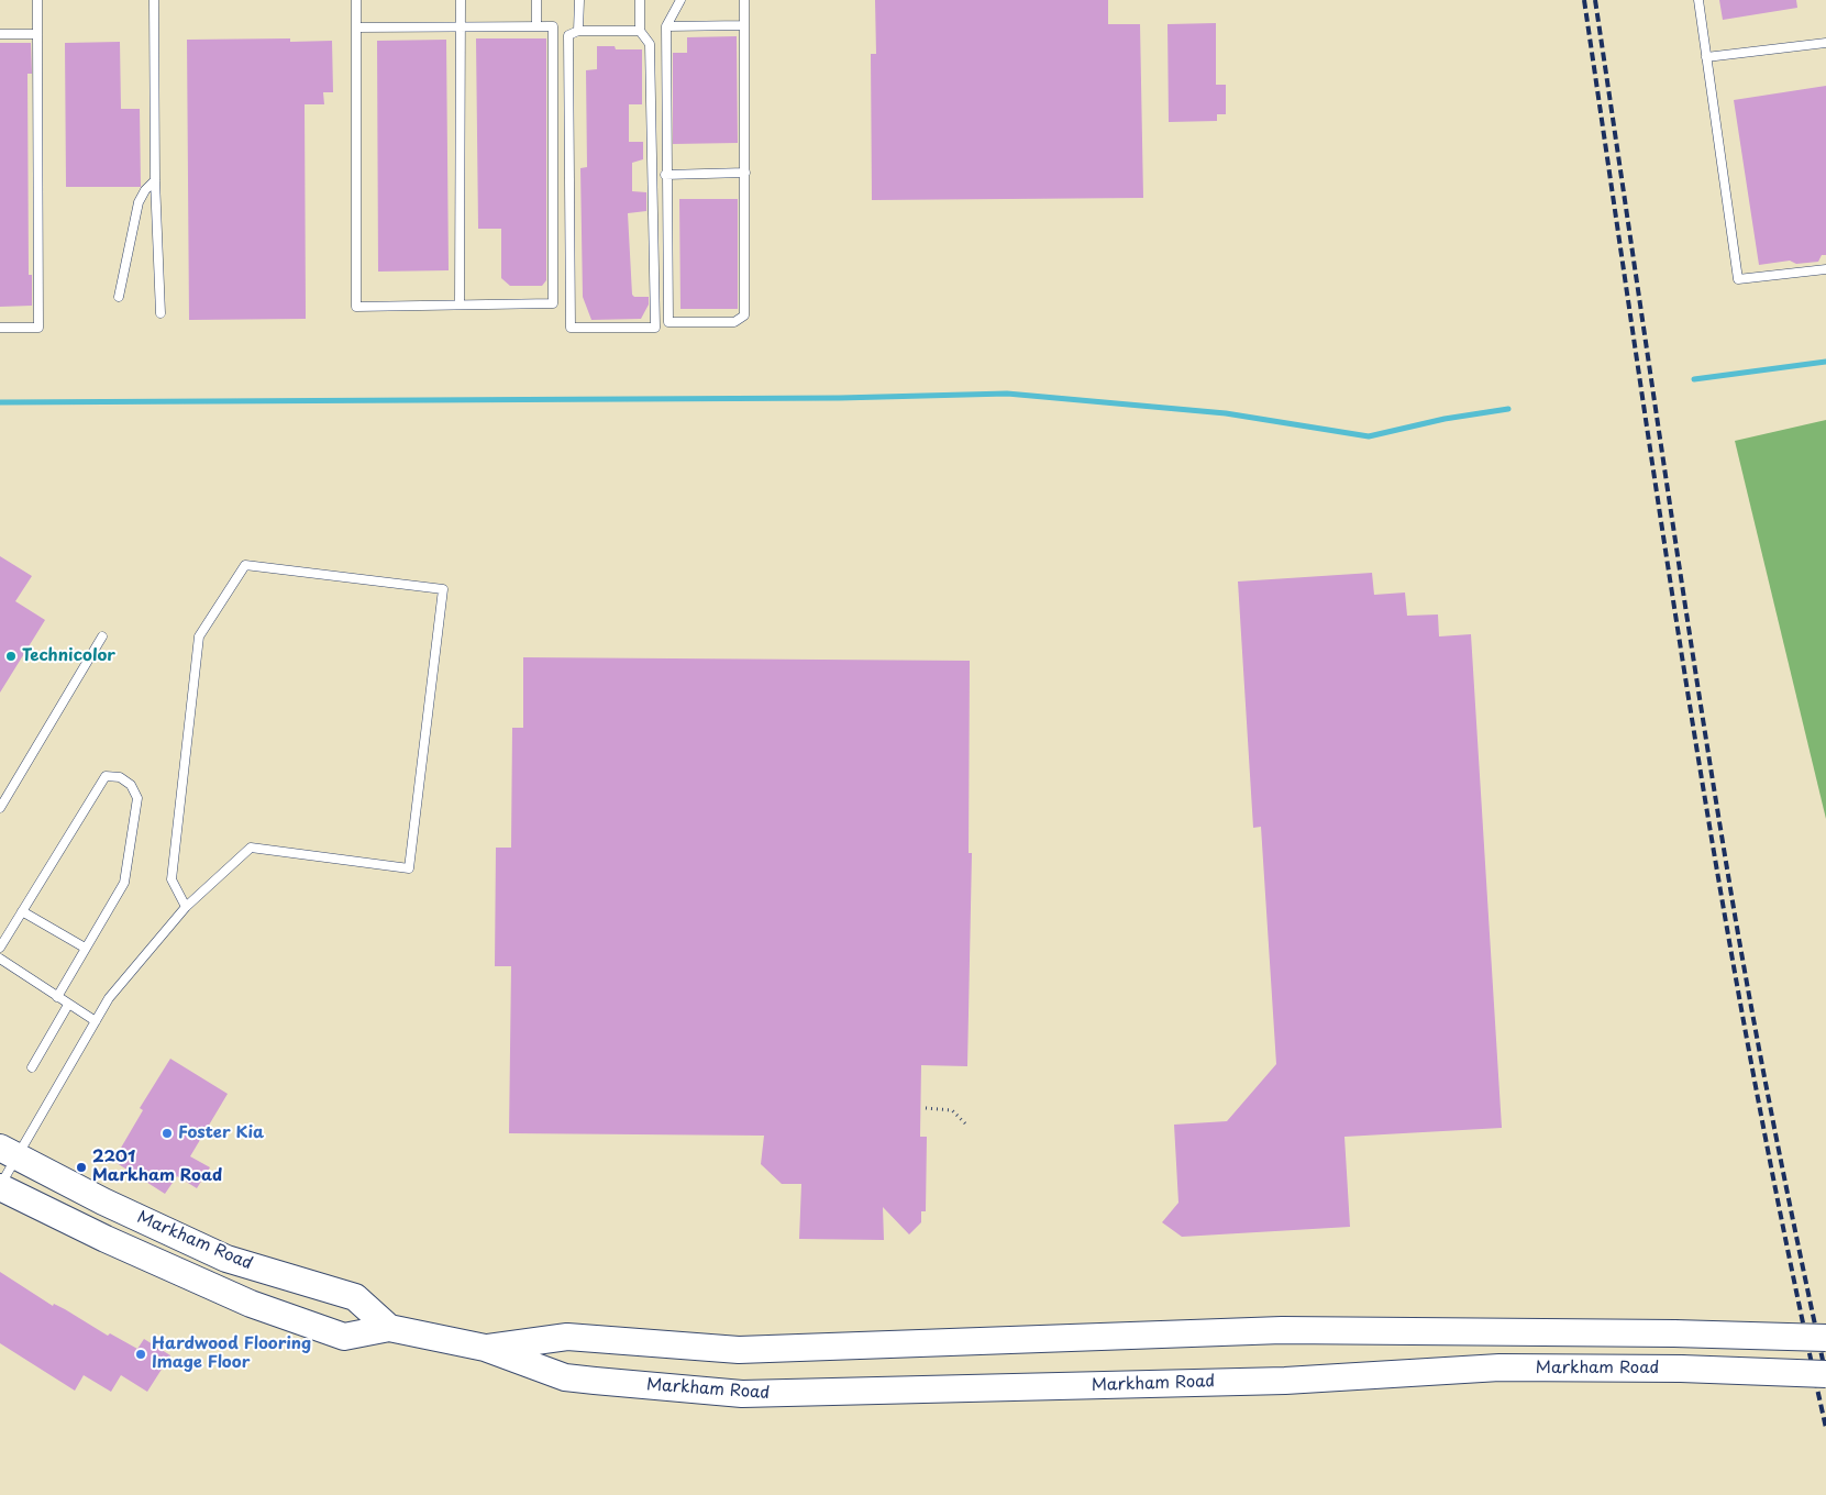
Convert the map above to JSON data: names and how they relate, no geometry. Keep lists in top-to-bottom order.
{
  "streets": {
    "main road": ["Markham Road"]
  },
  "places": [
    "Technicolor",
    "Foster Kia",
    "2201 Markham Road",
    "Hardwood Flooring Image Floor"
  ]
}
